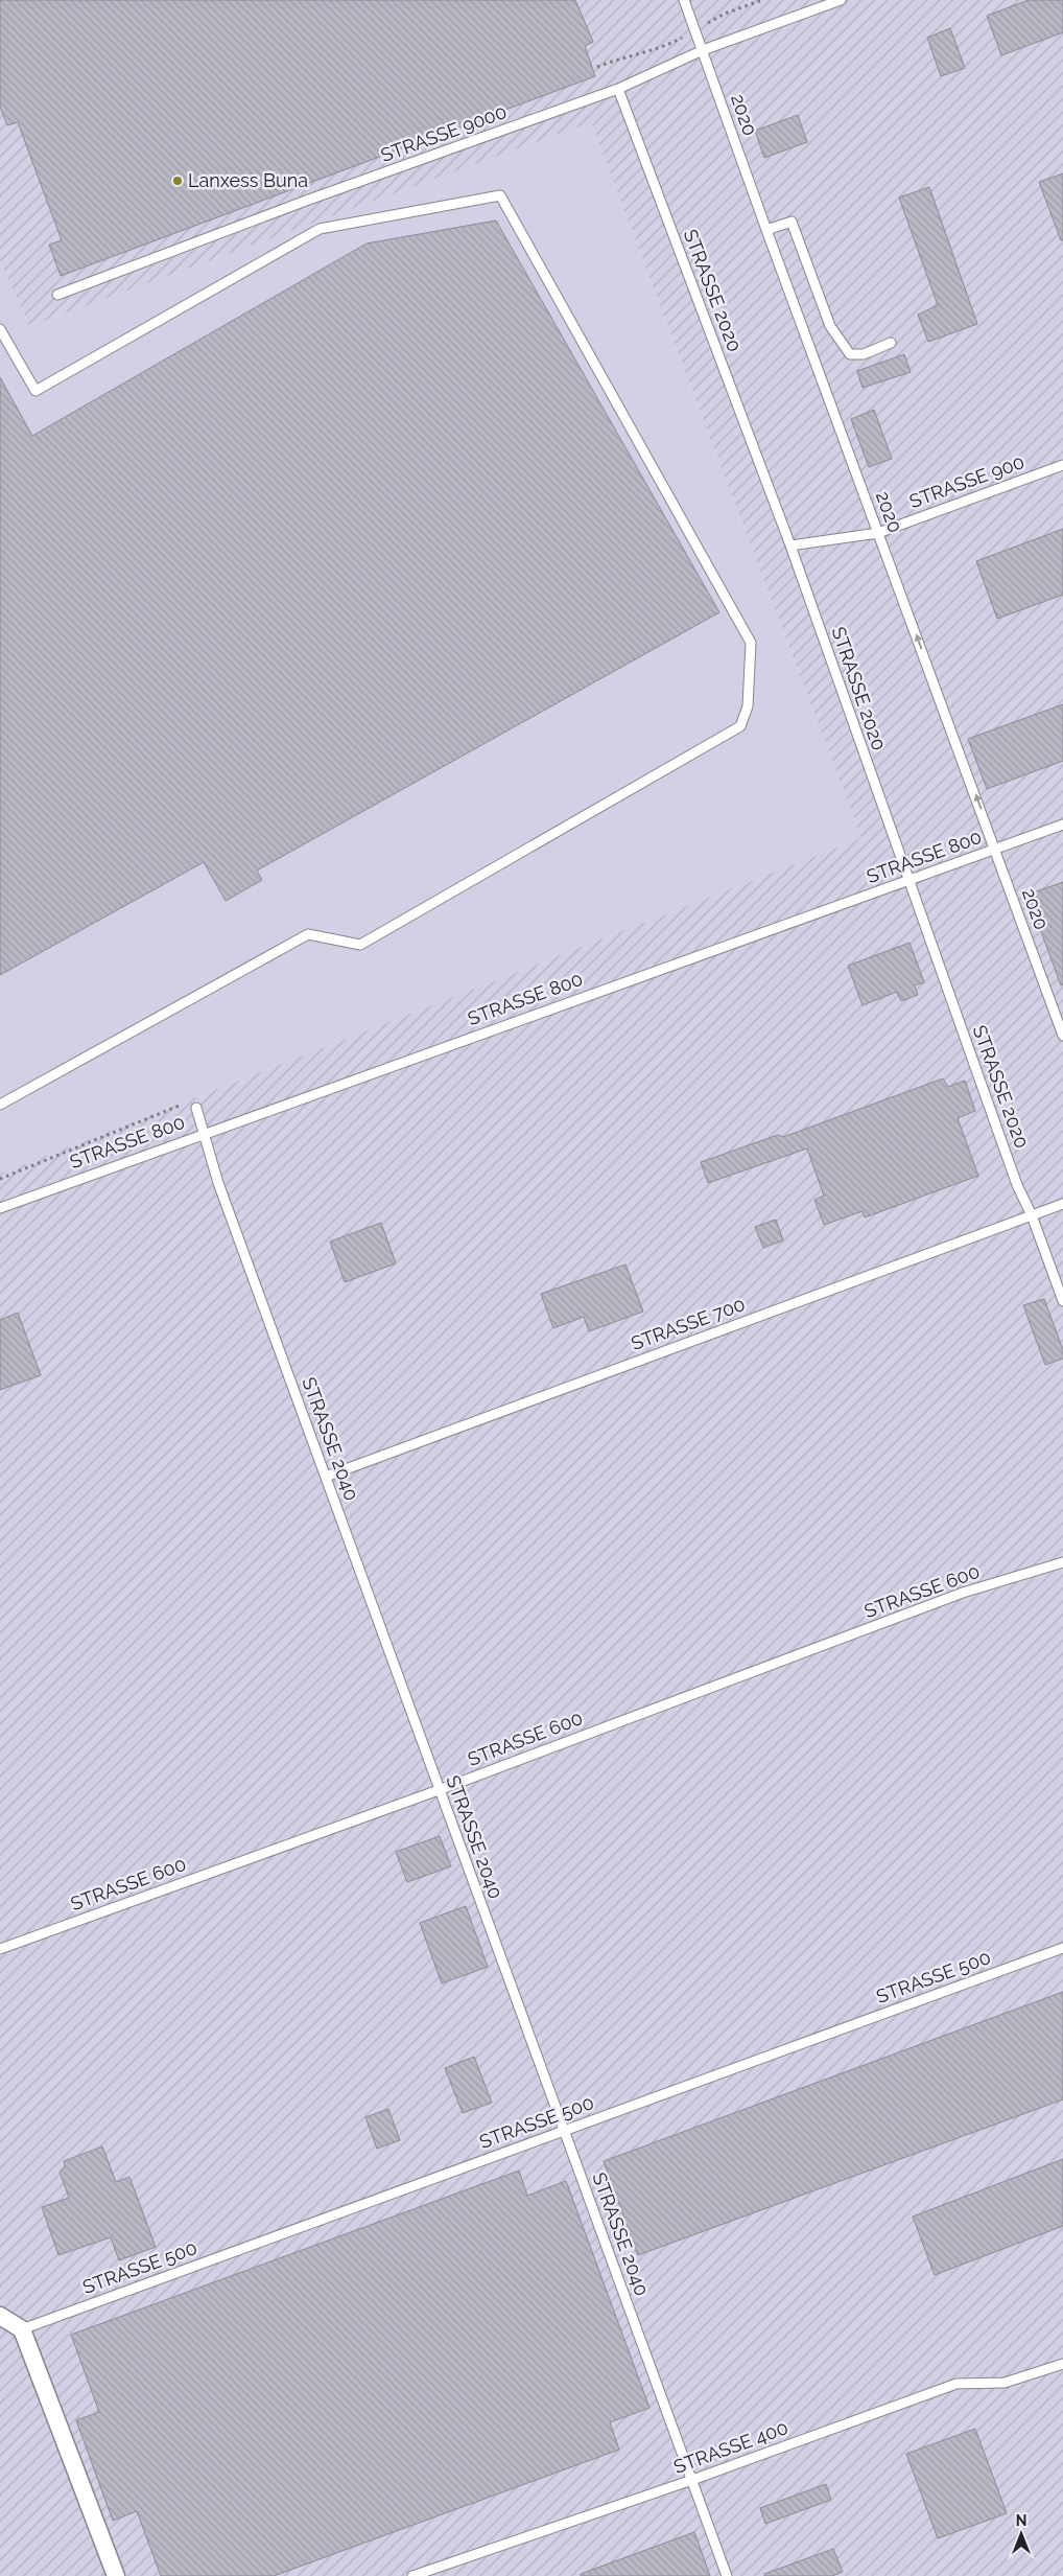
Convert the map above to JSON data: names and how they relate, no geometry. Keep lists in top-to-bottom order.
{
  "streets": {
    "lane": [
      "2020",
      "STRASSE 9000",
      "STRASSE 2020",
      "STRASSE 900",
      "STRASSE 800",
      "STRASSE 700",
      "STRASSE 2040",
      "STRASSE 600",
      "STRASSE 500",
      "STRASSE 400"
    ]
  },
  "crossings": [
    ["2020", "STRASSE 9000"],
    ["2020", "STRASSE 900"],
    ["2020", "STRASSE 800"],
    ["STRASSE 9000", "STRASSE 2020"],
    ["STRASSE 2020", "STRASSE 900"],
    ["STRASSE 2020", "STRASSE 800"],
    ["STRASSE 2020", "STRASSE 700"],
    ["STRASSE 800", "STRASSE 2040"],
    ["STRASSE 700", "STRASSE 2040"],
    ["STRASSE 2040", "STRASSE 600"],
    ["STRASSE 2040", "STRASSE 500"],
    ["STRASSE 2040", "STRASSE 400"]
  ],
  "places": ["Lanxess Buna"],
  "north": "top"
}
